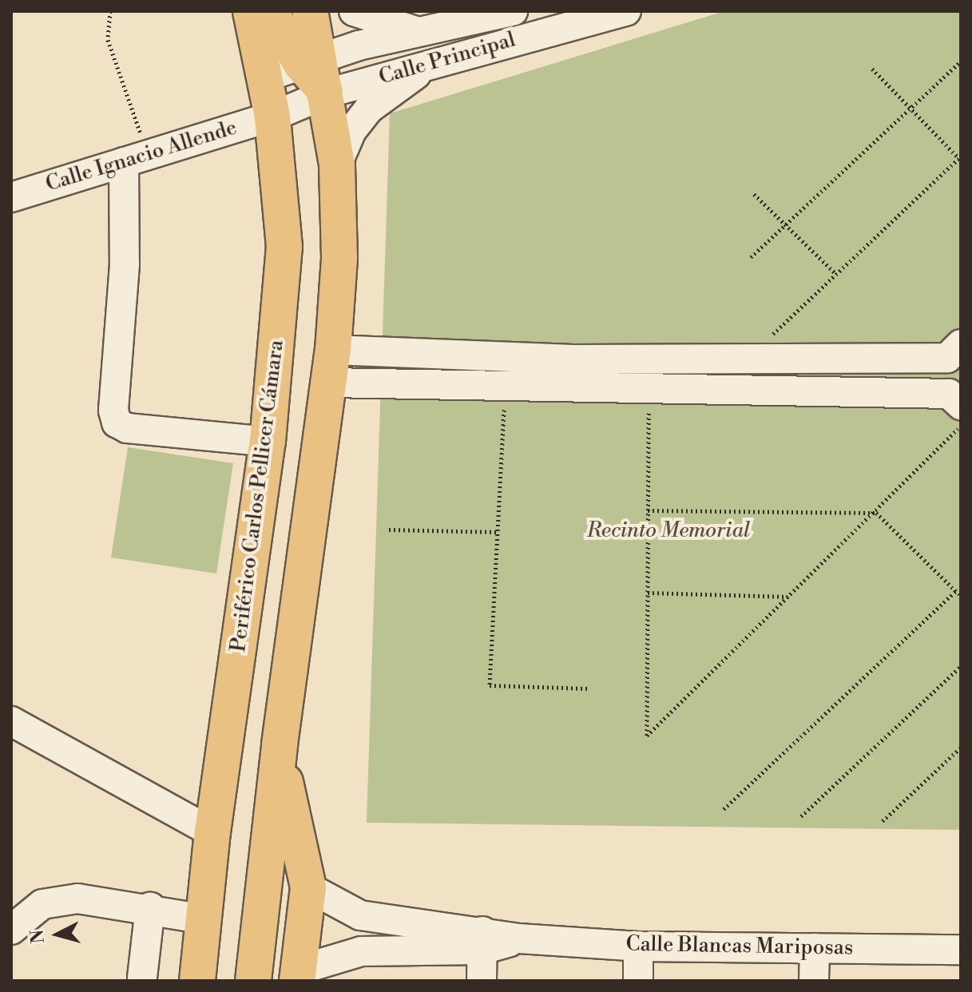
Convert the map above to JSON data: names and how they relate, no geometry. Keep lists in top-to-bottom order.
{
  "streets": {
    "main road": ["Periférico Carlos Pellicer Cámara"],
    "street": ["Calle Principal", "Calle Ignacio Allende", "Calle Blancas Mariposas"]
  },
  "crossings": [
    ["Calle Principal", "Calle Ignacio Allende"],
    ["Calle Principal", "Periférico Carlos Pellicer Cámara"],
    ["Calle Ignacio Allende", "Periférico Carlos Pellicer Cámara"]
  ],
  "parks": ["Recinto Memorial"],
  "north": "left"
}
